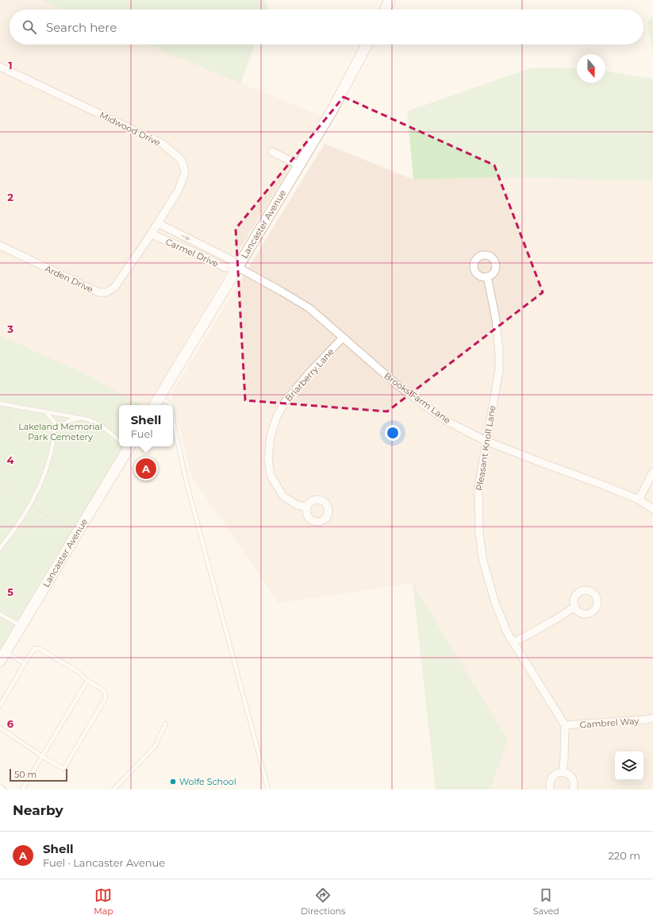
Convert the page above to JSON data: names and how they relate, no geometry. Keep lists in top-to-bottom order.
{
  "streets": {
    "main road": ["Lancaster Avenue"],
    "street": [
      "Midwood Drive",
      "Carmel Drive",
      "Arden Drive",
      "Briarberry Lane",
      "Brooks Farm Lane",
      "Pleasant Knoll Lane",
      "Gambrel Way"
    ]
  },
  "crossings": [
    ["Midwood Drive", "Carmel Drive"],
    ["Midwood Drive", "Arden Drive"],
    ["Lancaster Avenue", "Carmel Drive"],
    ["Lancaster Avenue", "Brooks Farm Lane"],
    ["Carmel Drive", "Arden Drive"],
    ["Carmel Drive", "Brooks Farm Lane"],
    ["Briarberry Lane", "Brooks Farm Lane"],
    ["Brooks Farm Lane", "Pleasant Knoll Lane"],
    ["Pleasant Knoll Lane", "Gambrel Way"]
  ],
  "parks": ["Lakeland Memorial Park Cemetery"],
  "places": ["Wolfe School"],
  "scale_bar": "50 m",
  "north": "bottom",
  "page": {
    "search": "Search here",
    "popup": ["Shell", "Fuel"],
    "pins": "A",
    "scale": "50 m",
    "heading": "Nearby",
    "list": [
      {
        "mark": "A",
        "name": "Shell",
        "note": "Fuel · Lancaster Avenue",
        "value": "220 m"
      }
    ],
    "nav": ["Map", "Directions", "Saved"]
  },
  "grid": {
    "rows": [
      "1",
      "2",
      "3",
      "4",
      "5",
      "6"
    ]
  }
}
